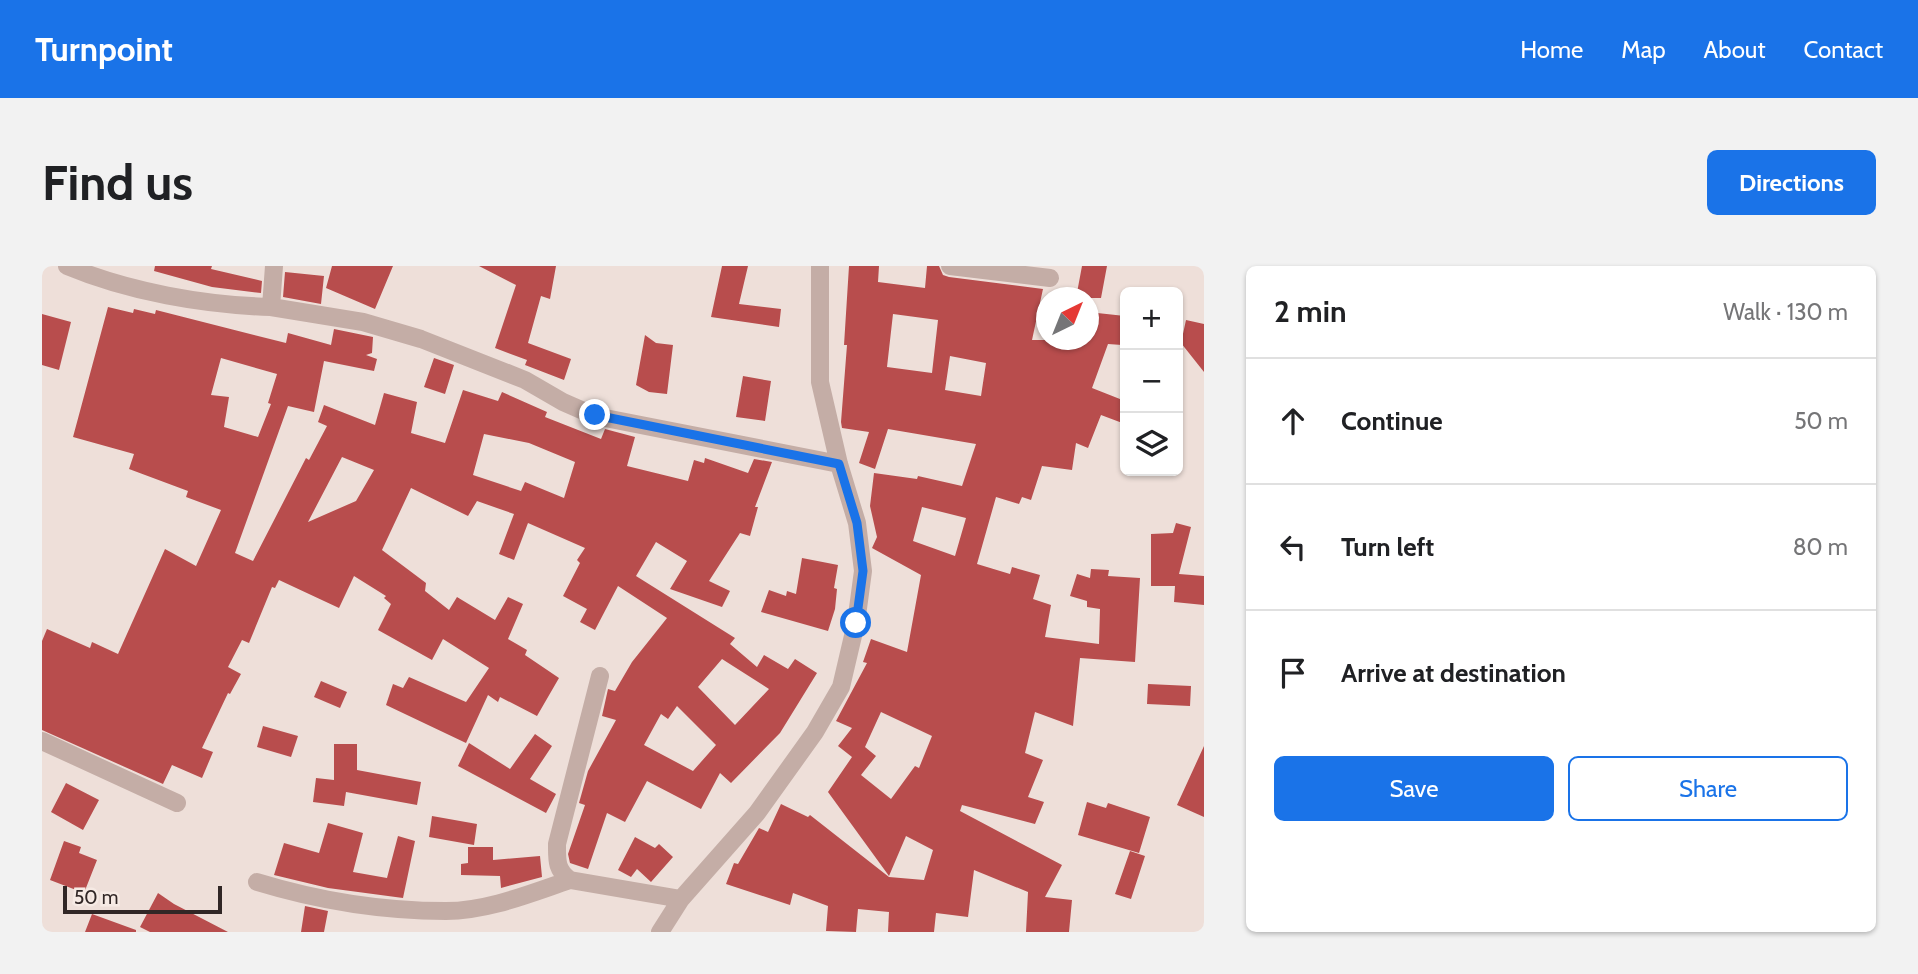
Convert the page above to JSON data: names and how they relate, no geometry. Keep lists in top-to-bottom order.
{
  "scale_bar": "50 m",
  "north": "top right",
  "page": {
    "header": "Turnpoint",
    "nav": [
      "Home",
      "Map",
      "About",
      "Contact"
    ],
    "buttons": [
      "Directions",
      ["Save", "Share"]
    ],
    "title": "Find us",
    "heading": ["2 min", "Walk · 130 m"],
    "map_buttons": ["+", "−"],
    "list": [
      ["Continue", "50 m"],
      ["Turn left", "80 m"],
      "Arrive at destination"
    ],
    "scale": "50 m"
  }
}
